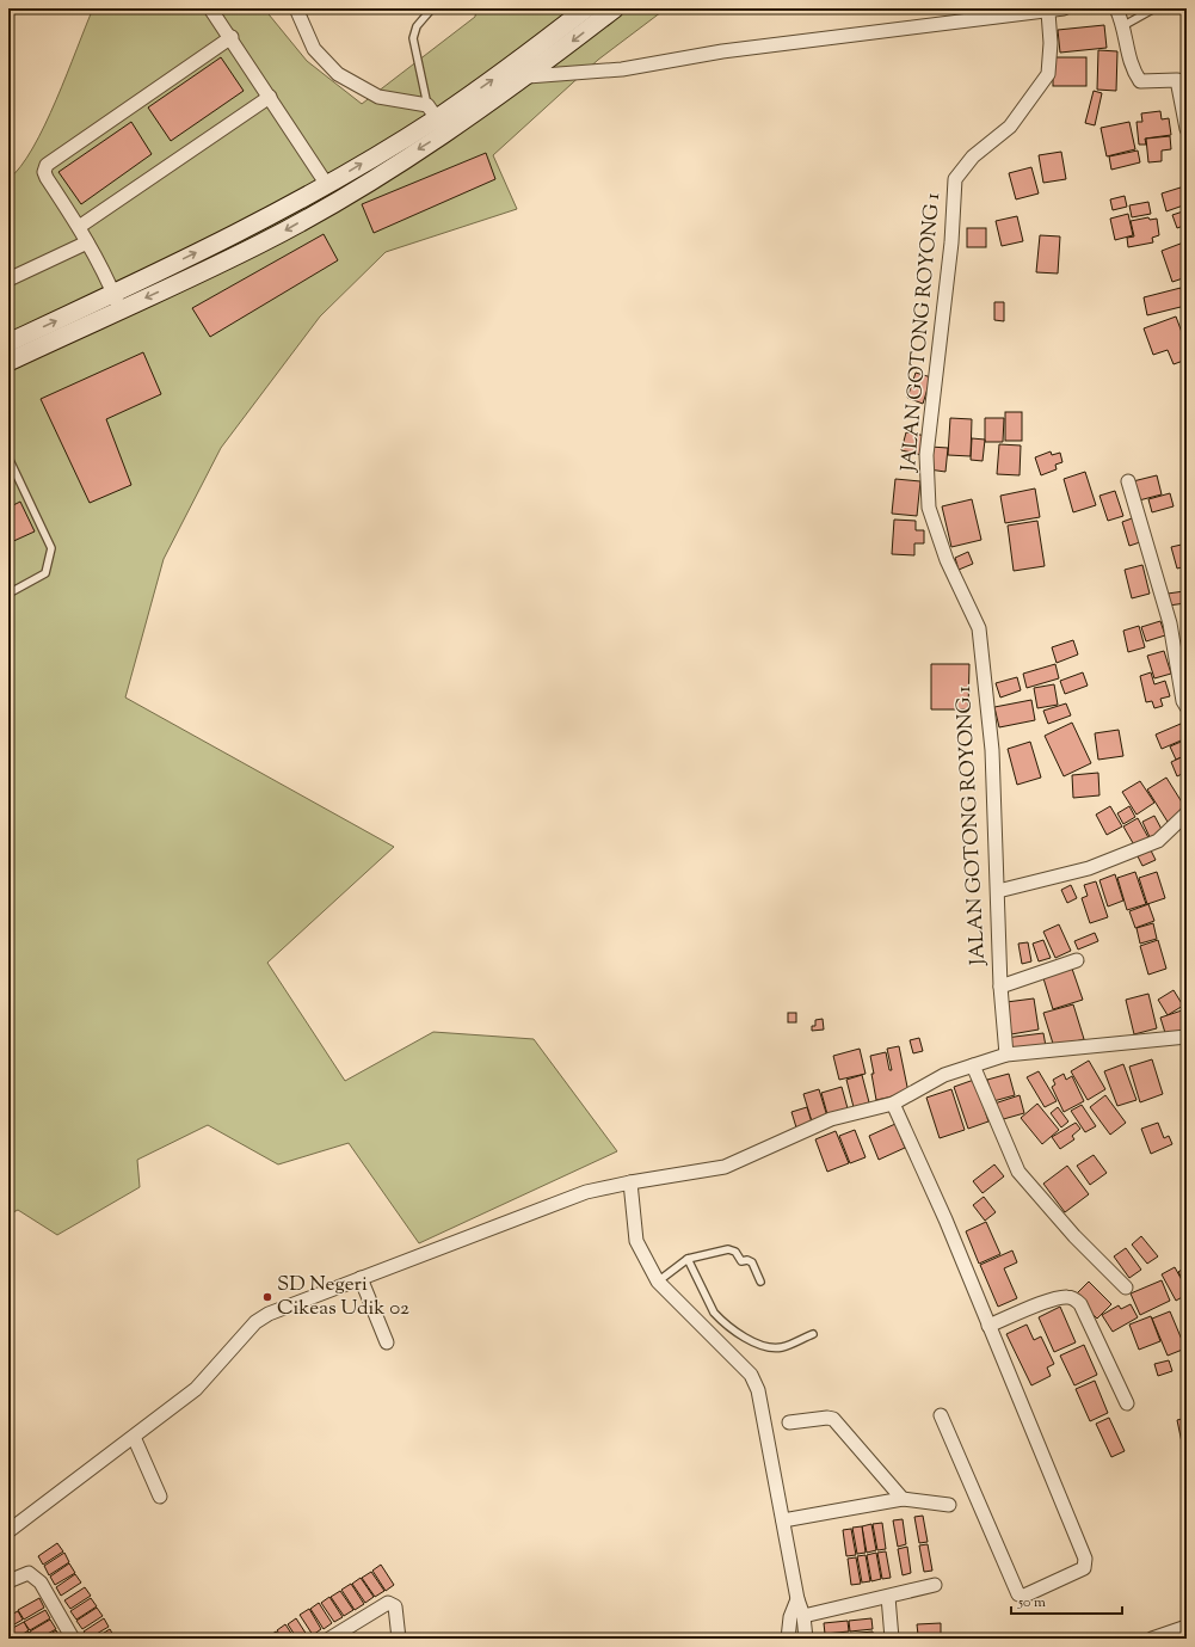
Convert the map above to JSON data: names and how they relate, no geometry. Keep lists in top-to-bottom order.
{
  "streets": {
    "street": ["JALAN GOTONG ROYONG 1"]
  },
  "places": ["SD Negeri Cikeas Udik 02"],
  "scale_bar": "50 m"
}
